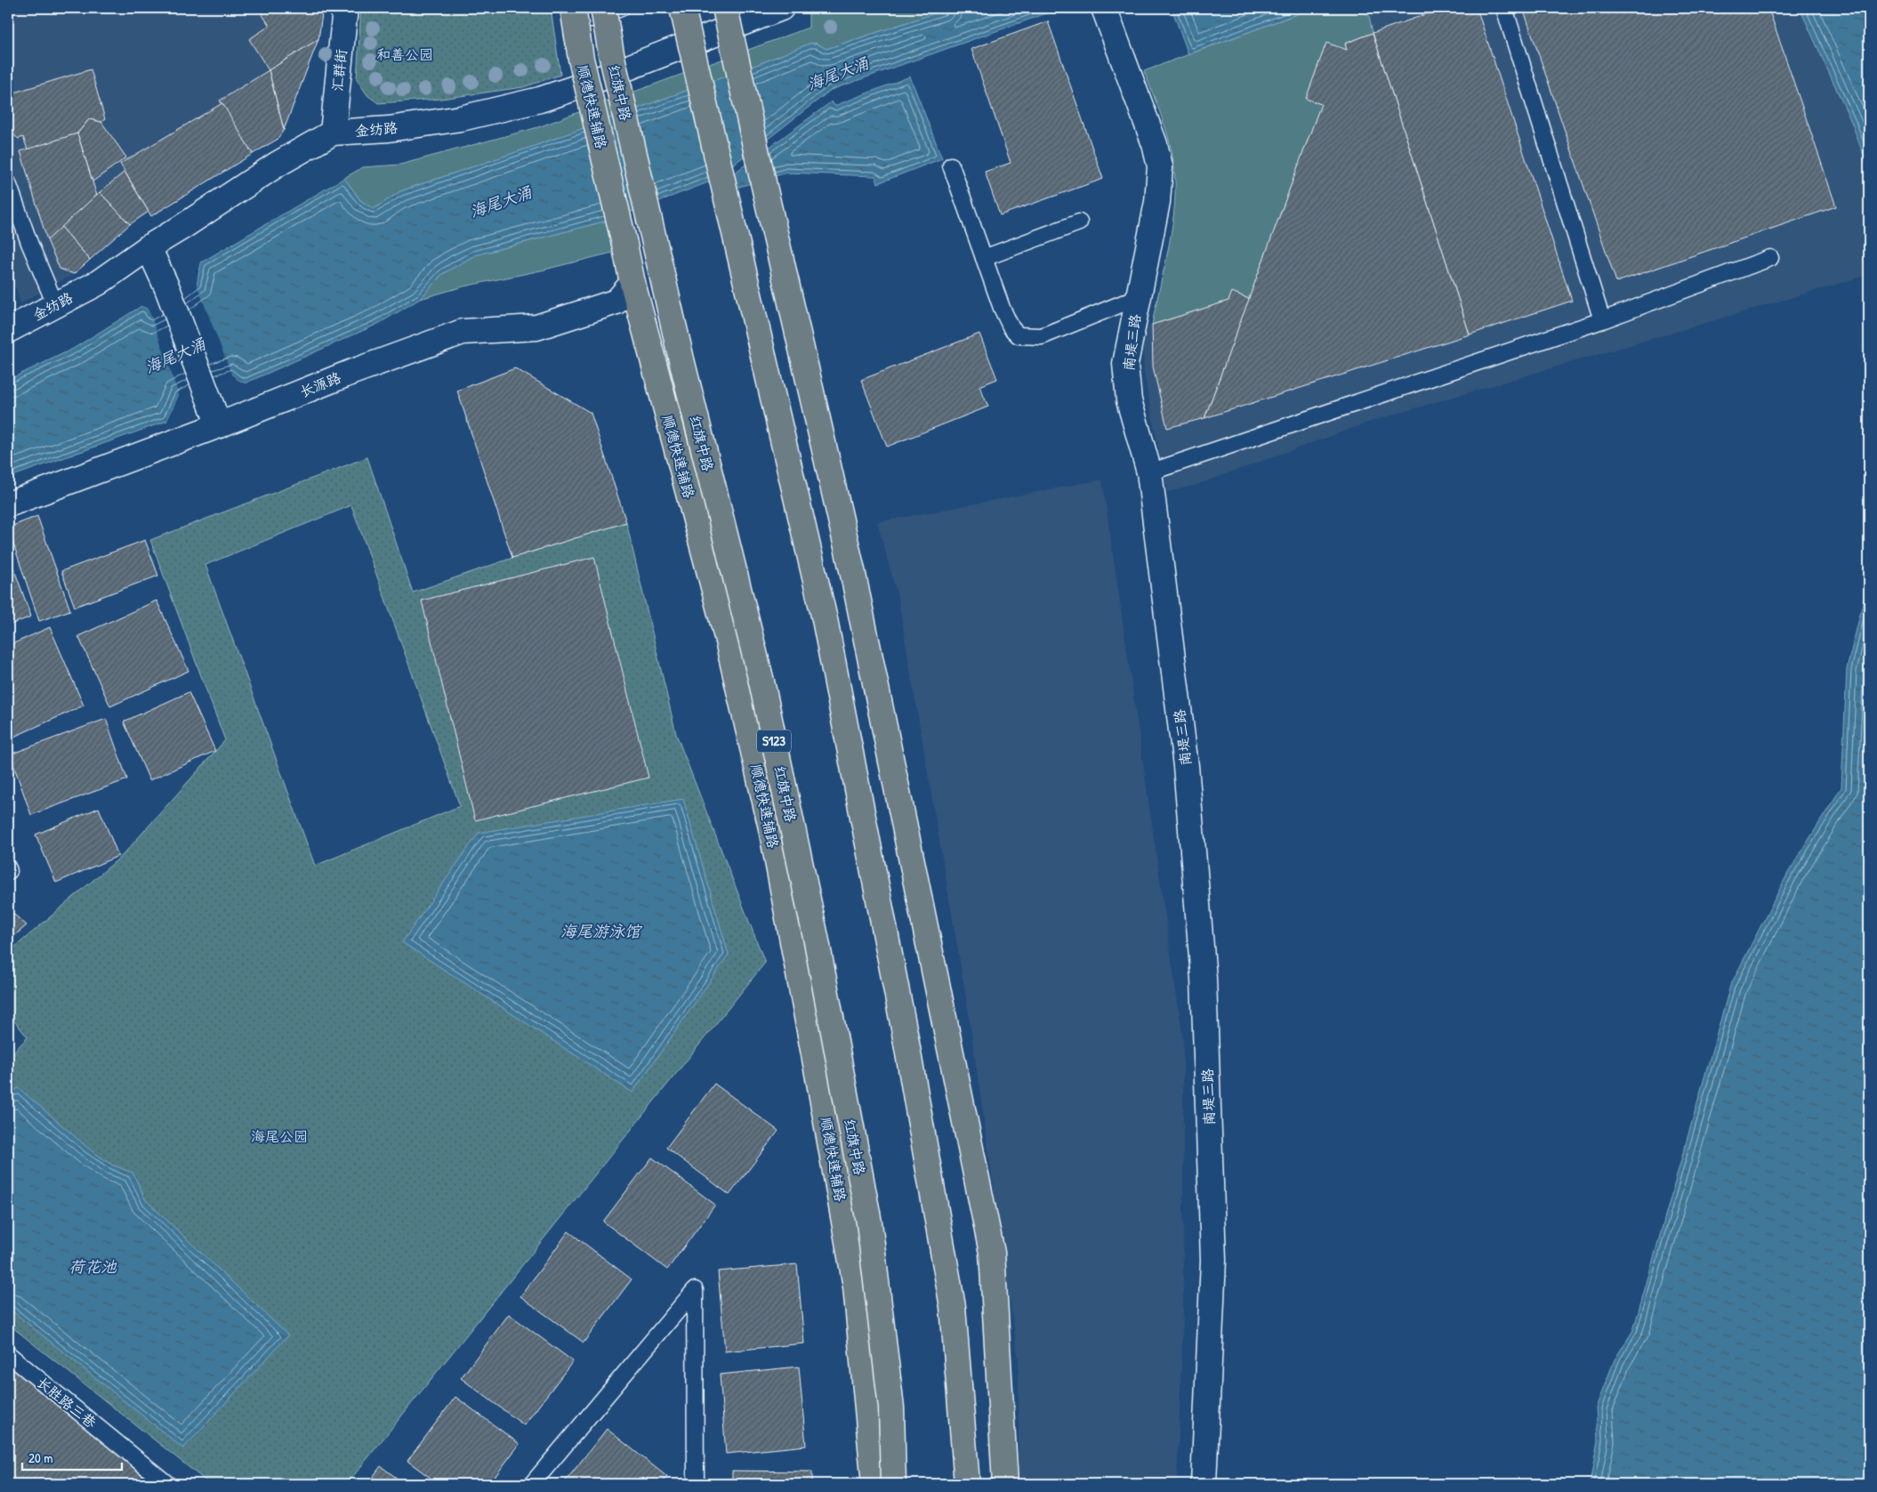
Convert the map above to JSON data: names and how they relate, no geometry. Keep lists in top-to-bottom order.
{
  "streets": {
    "main road": ["红旗中路", "顺德快速辅路", "S123"],
    "street": [
      "汇群街",
      "金纺路",
      "南堤三路",
      "长源路"
    ],
    "lane": ["长胜路三巷"]
  },
  "crossings": [
    ["汇群街", "金纺路"],
    ["红旗中路", "顺德快速辅路"],
    ["顺德快速辅路", "长源路"]
  ],
  "water": ["海尾大涌", "海尾游泳馆", "荷花池"],
  "parks": ["和善公园", "海尾公园"],
  "scale_bar": "20 m"
}
